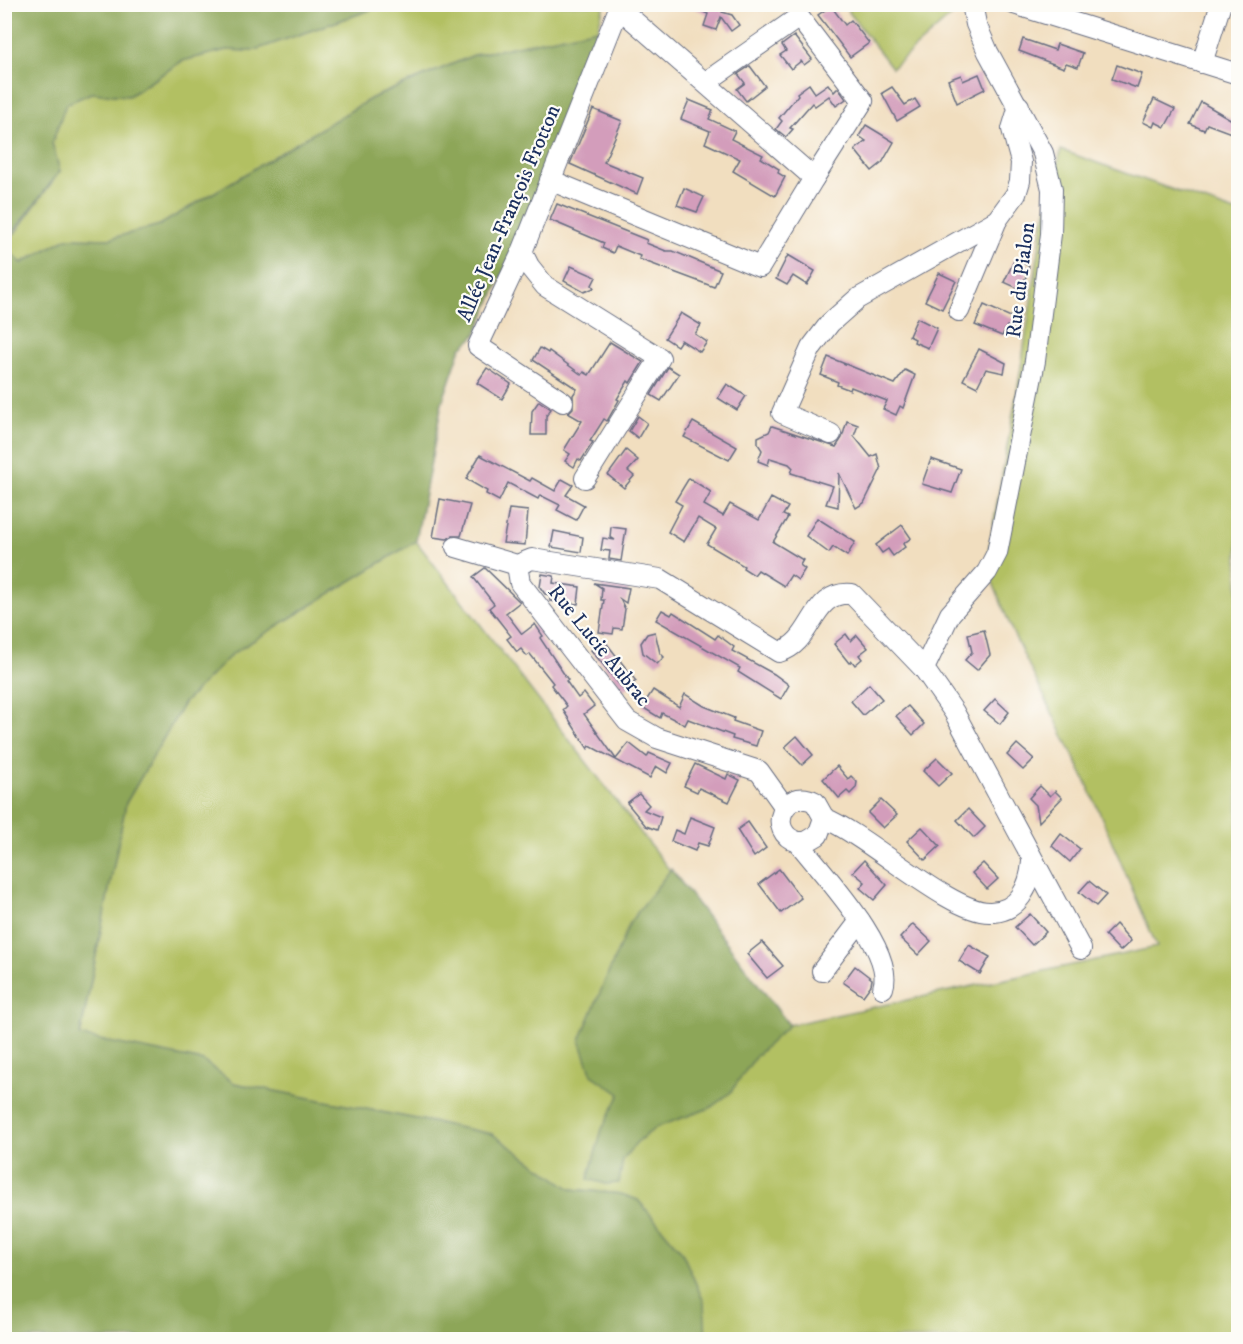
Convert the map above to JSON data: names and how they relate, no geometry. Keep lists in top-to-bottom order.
{
  "streets": {
    "street": ["Allée Jean-François Frotton", "Rue du Pialon", "Rue Lucie Aubrac"]
  }
}
